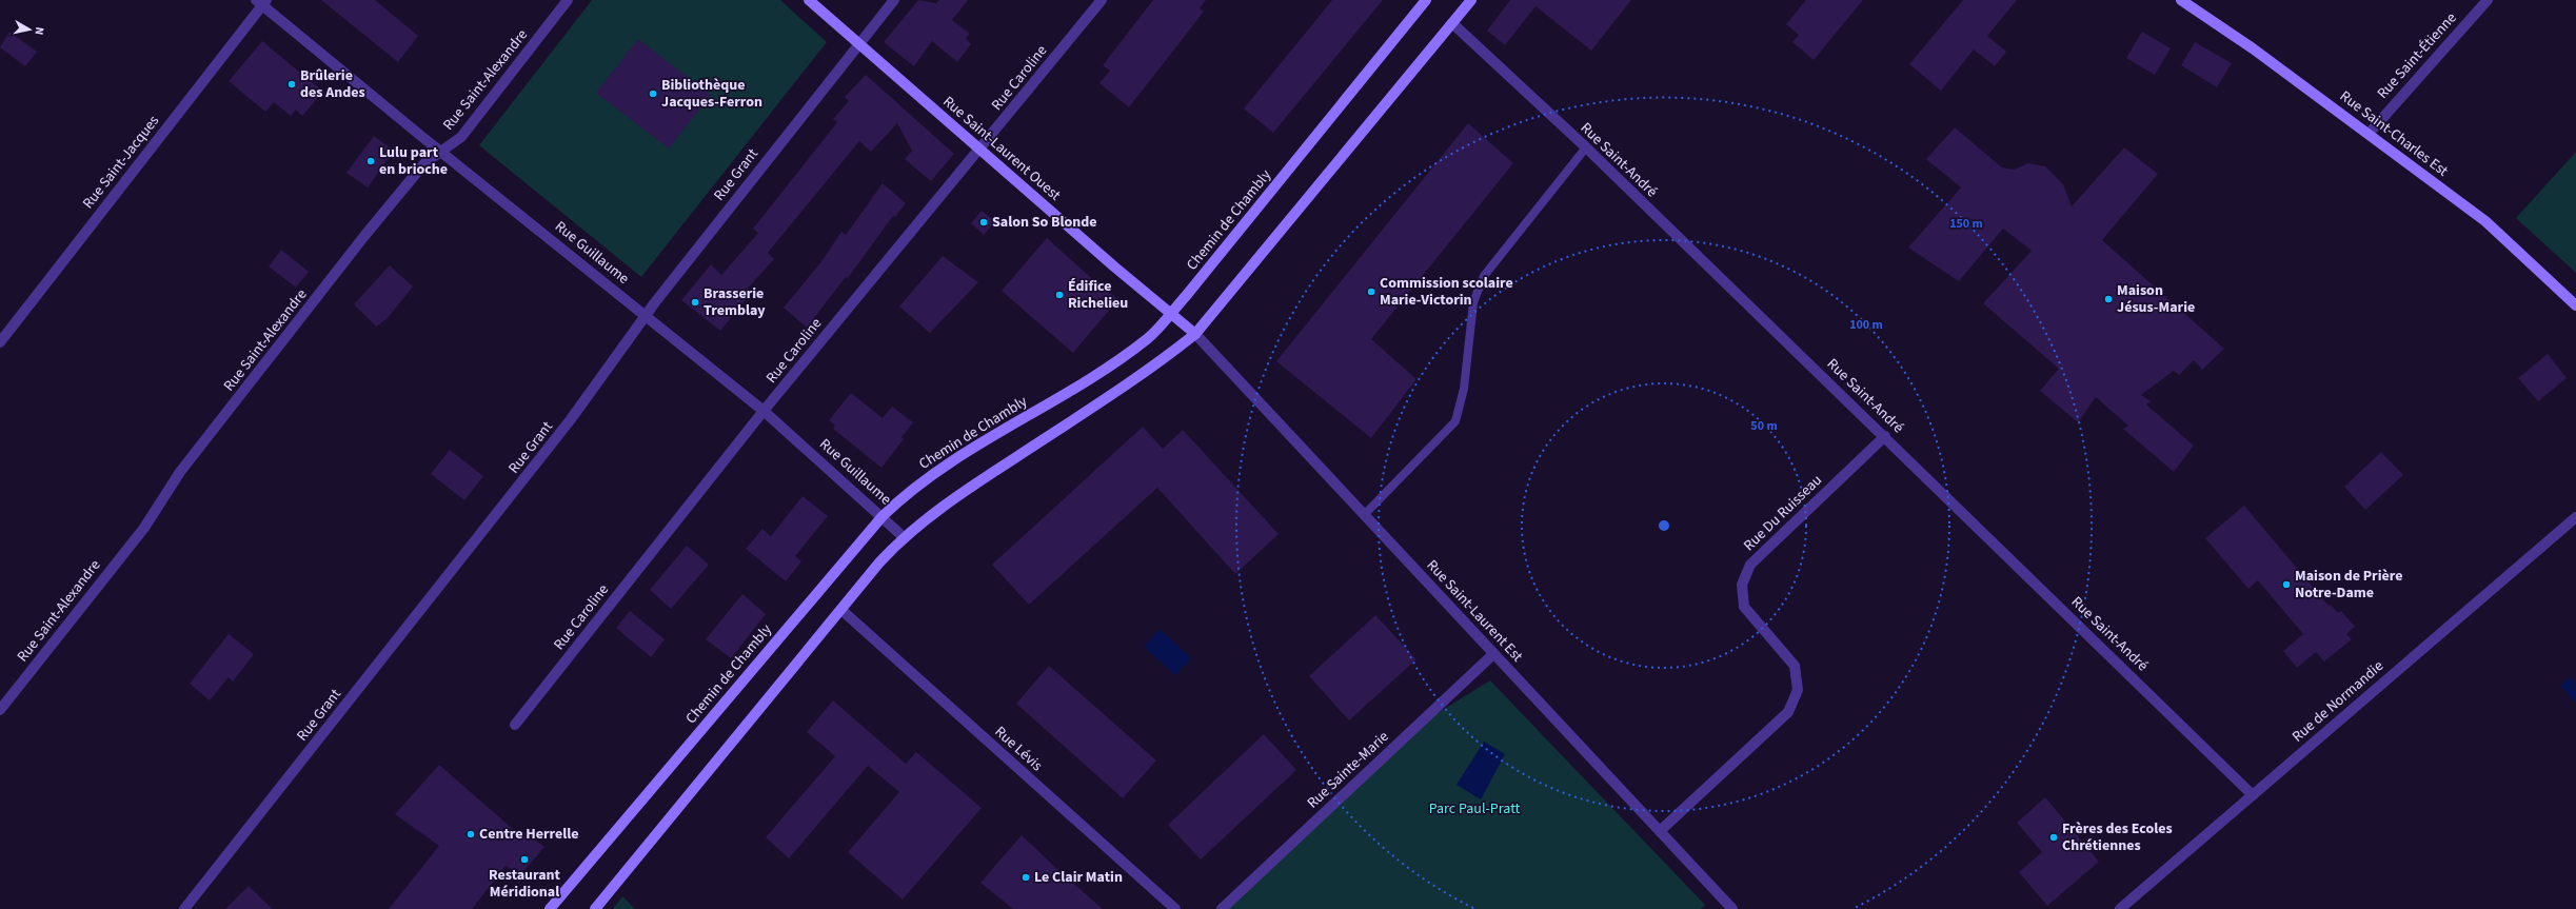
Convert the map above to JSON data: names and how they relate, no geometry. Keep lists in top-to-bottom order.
{
  "streets": {
    "main road": ["Rue Saint-Charles Est", "Rue Saint-Laurent Ouest", "Chemin de Chambly"],
    "street": [
      "Rue Saint-Étienne",
      "Rue Caroline",
      "Rue Saint-Alexandre",
      "Rue Saint-André",
      "Rue Saint-Jacques",
      "Rue Grant",
      "Rue Guillaume",
      "Rue Du Ruisseau",
      "Rue Saint-Laurent Est",
      "Rue de Normandie",
      "Rue Lévis",
      "Rue Sainte-Marie"
    ]
  },
  "crossings": [
    ["Rue Saint-Étienne", "Rue Saint-Charles Est"],
    ["Rue Caroline", "Rue Saint-Laurent Ouest"],
    ["Rue Caroline", "Rue Guillaume"],
    ["Rue Saint-Alexandre", "Rue Guillaume"],
    ["Rue Saint-Laurent Ouest", "Rue Grant"],
    ["Rue Saint-Laurent Ouest", "Chemin de Chambly"],
    ["Rue Saint-Laurent Ouest", "Rue Saint-Laurent Est"],
    ["Rue Saint-André", "Rue Du Ruisseau"],
    ["Rue Saint-André", "Rue de Normandie"],
    ["Rue Saint-Jacques", "Rue Guillaume"],
    ["Rue Grant", "Rue Guillaume"],
    ["Chemin de Chambly", "Rue Guillaume"],
    ["Rue Du Ruisseau", "Rue Saint-Laurent Est"],
    ["Rue Saint-Laurent Est", "Rue Sainte-Marie"]
  ],
  "parks": ["Parc Paul-Pratt"],
  "places": [
    "Brûlerie des Andes",
    "Bibliothèque Jacques-Ferron",
    "Lulu part en brioche",
    "Salon So Blonde",
    "Commission scolaire Marie-Victorin",
    "Édifice Richelieu",
    "Maison Jésus-Marie",
    "Brasserie Tremblay",
    "Maison de Prière Notre-Dame",
    "Centre Herrelle",
    "Frères des Ecoles Chrétiennes",
    "Restaurant Méridional",
    "Le Clair Matin"
  ],
  "north": "right",
  "rings": ["150 m", "100 m", "50 m"]
}
